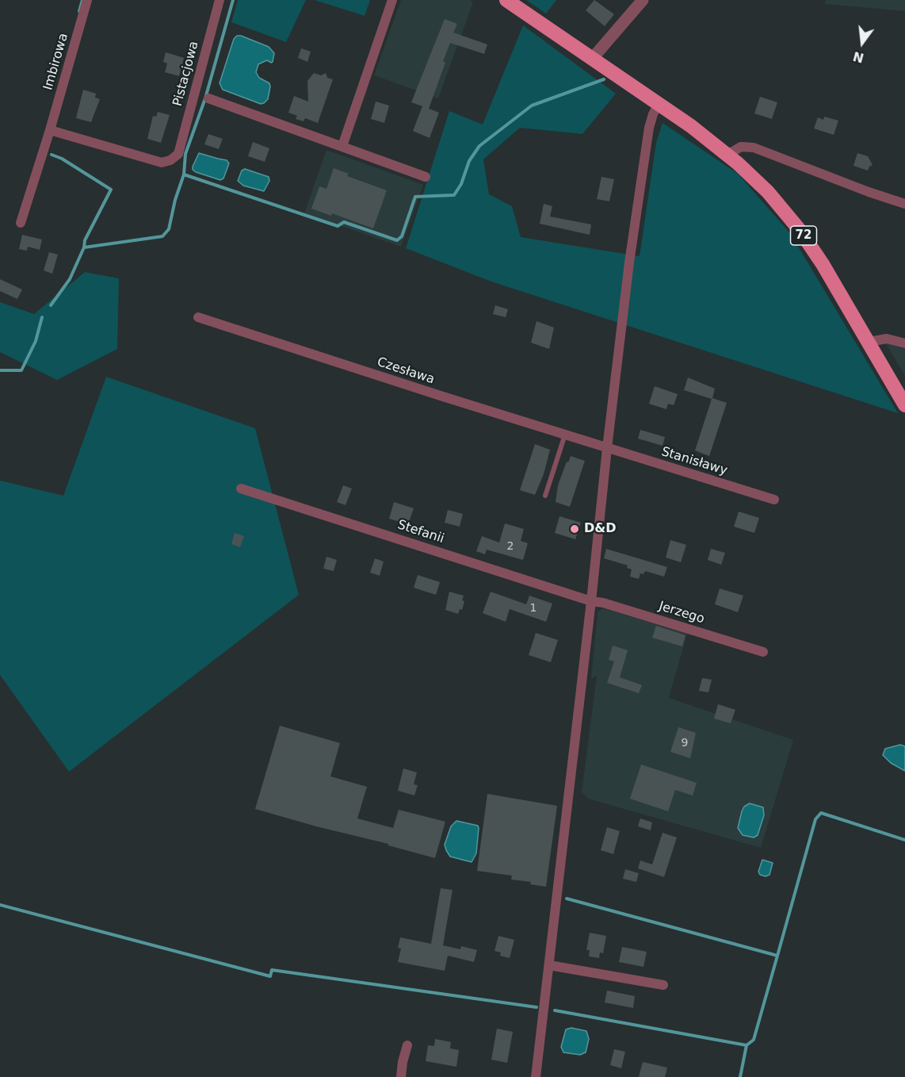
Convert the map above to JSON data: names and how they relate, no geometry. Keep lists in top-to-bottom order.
{
  "streets": {
    "main road": ["72"],
    "street": [
      "Imbirowa",
      "Pistacjowa",
      "Czesława",
      "Stanisławy",
      "Stefanii",
      "Jerzego"
    ]
  },
  "crossings": [
    ["Imbirowa", "Pistacjowa"],
    ["Czesława", "Stanisławy"],
    ["Stefanii", "Jerzego"]
  ],
  "places": ["D&D"],
  "house_numbers": ["2", "1", "9"],
  "north": "bottom"
}
